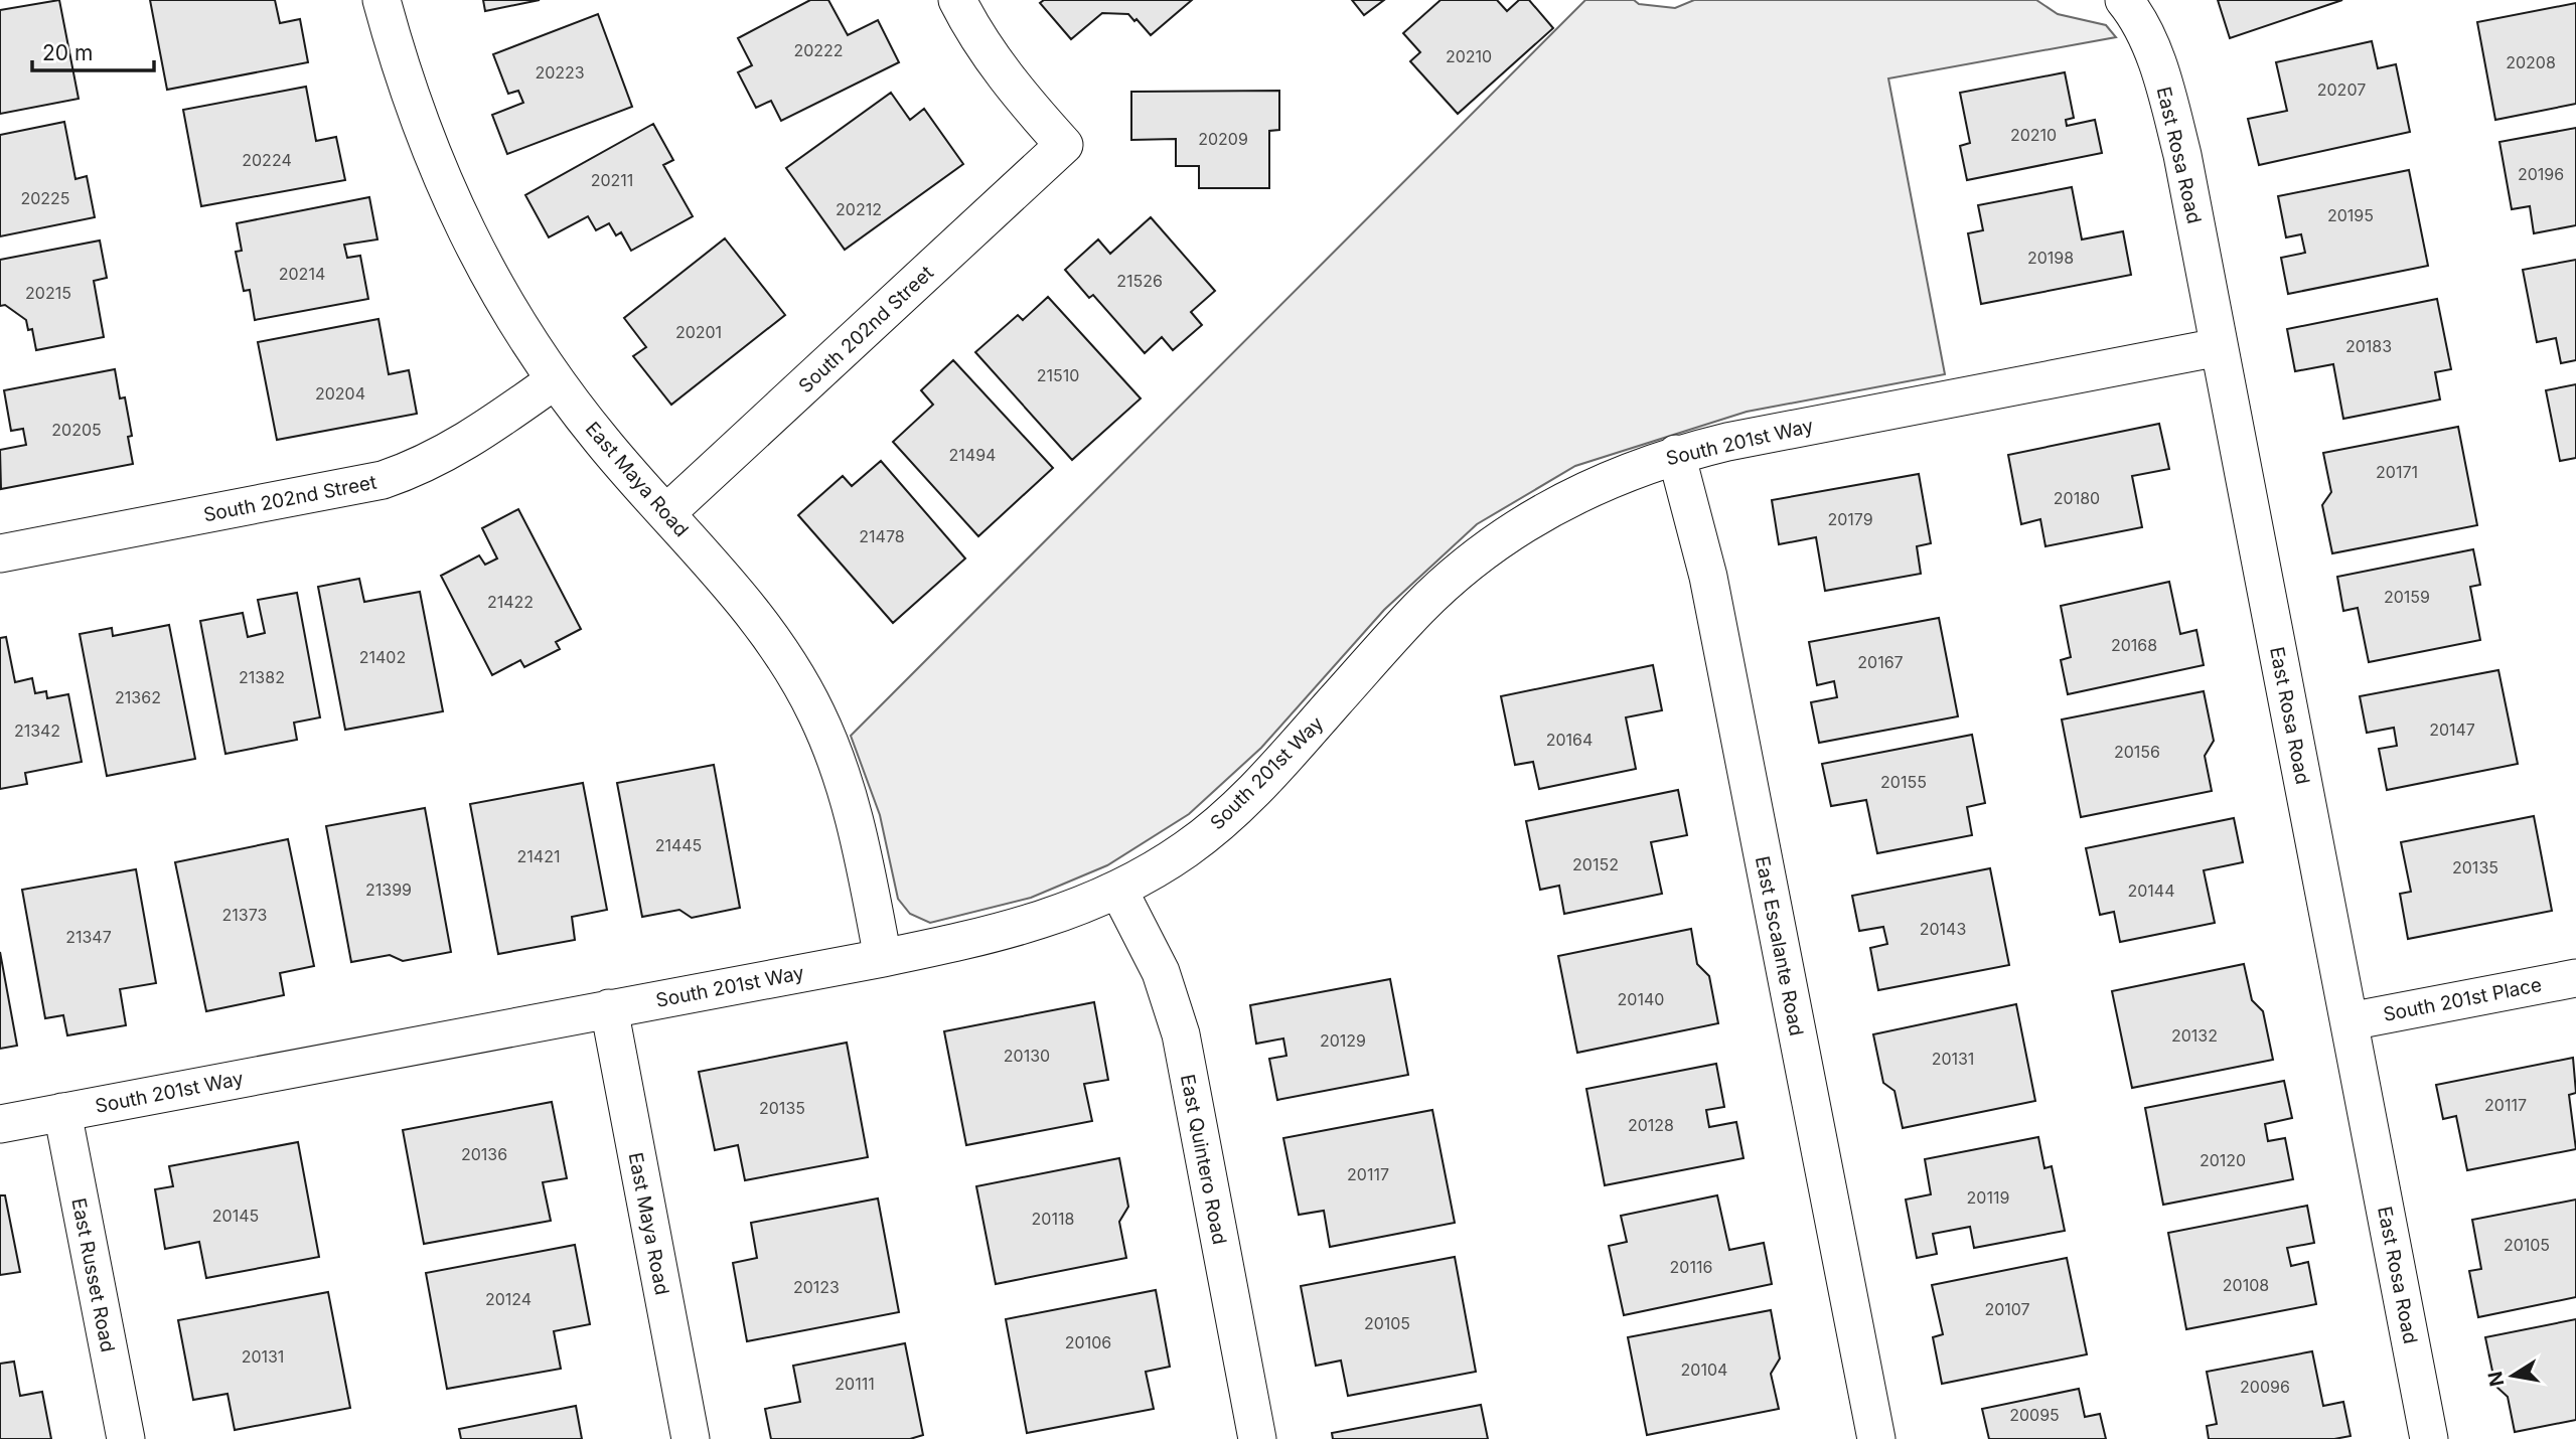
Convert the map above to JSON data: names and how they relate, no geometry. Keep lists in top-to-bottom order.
{
  "streets": {
    "street": [
      "East Rosa Road",
      "South 202nd Street",
      "South 201st Way",
      "East Maya Road",
      "East Escalante Road",
      "South 201st Place",
      "East Quintero Road",
      "East Russet Road"
    ]
  },
  "crossings": [
    ["East Rosa Road", "South 201st Way"],
    ["East Rosa Road", "South 201st Place"],
    ["South 202nd Street", "East Maya Road"],
    ["South 201st Way", "East Maya Road"],
    ["South 201st Way", "East Escalante Road"],
    ["South 201st Way", "East Quintero Road"],
    ["South 201st Way", "East Russet Road"]
  ],
  "house_numbers": [
    "20222",
    "20210",
    "20208",
    "20223",
    "20207",
    "20210",
    "20209",
    "20224",
    "20196",
    "20211",
    "20225",
    "20212",
    "20195",
    "20198",
    "20214",
    "21526",
    "20215",
    "20201",
    "20183",
    "21510",
    "20204",
    "20205",
    "21494",
    "20171",
    "20180",
    "20179",
    "21478",
    "20159",
    "21422",
    "20168",
    "21402",
    "20167",
    "21382",
    "21362",
    "20147",
    "21342",
    "20164",
    "20156",
    "20155",
    "21445",
    "21421",
    "20152",
    "20135",
    "21399",
    "20144",
    "21373",
    "20143",
    "21347",
    "20140",
    "20132",
    "20129",
    "20130",
    "20131",
    "20117",
    "20135",
    "20128",
    "20136",
    "20120",
    "20117",
    "20119",
    "20145",
    "20118",
    "20105",
    "20116",
    "20108",
    "20123",
    "20124",
    "20107",
    "20105",
    "20106",
    "20131",
    "20104",
    "20111",
    "20096",
    "20095"
  ],
  "scale_bar": "20 m",
  "north": "left"
}
